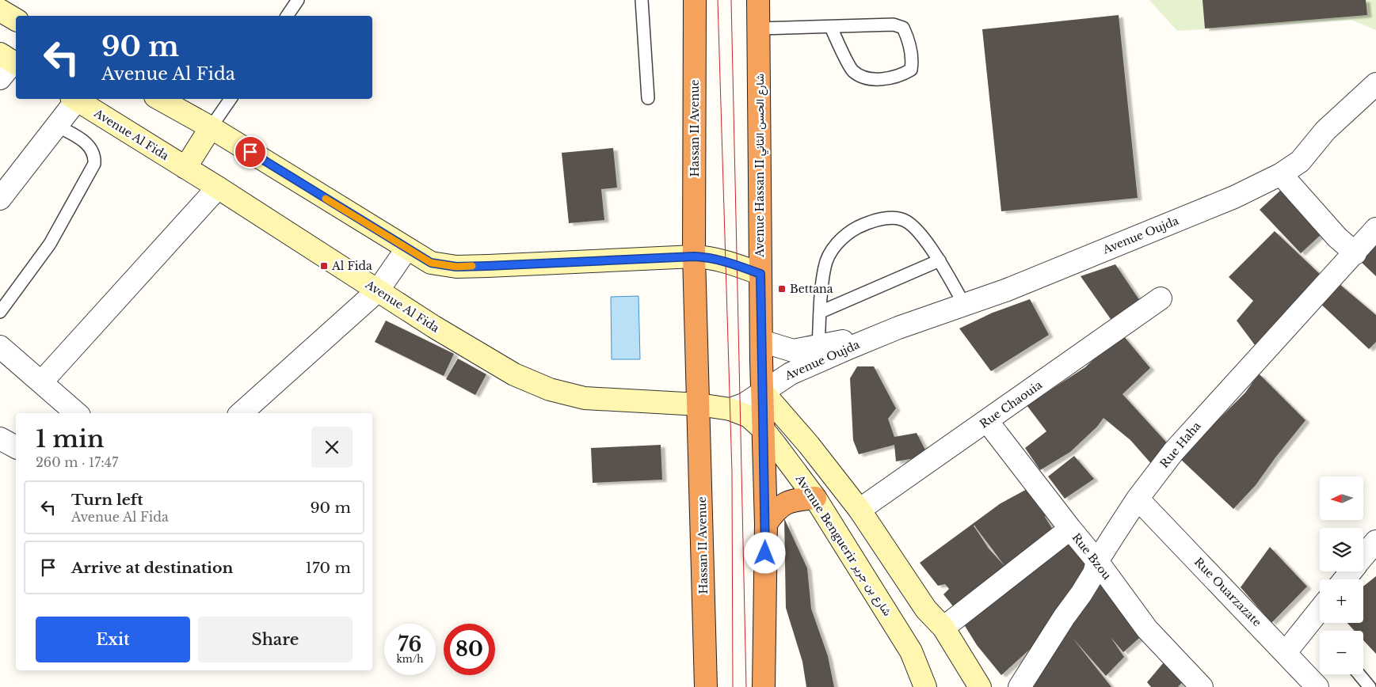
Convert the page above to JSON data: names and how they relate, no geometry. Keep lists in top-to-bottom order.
{
  "streets": {
    "highway": ["Hassan II Avenue", "Avenue Hassan II شارع الحسن الثاني"],
    "main road": ["Avenue Al Fida", "Avenue Benguerir شارع بن جرير"],
    "street": [
      "Avenue Oujda",
      "Rue Chaouia",
      "Rue Haha",
      "Rue Bzou",
      "Rue Ouarzazate"
    ]
  },
  "crossings": [
    ["Hassan II Avenue", "Avenue Al Fida"],
    ["Hassan II Avenue", "Avenue Benguerir شارع بن جرير"],
    ["Avenue Al Fida", "Avenue Benguerir شارع بن جرير"],
    ["Avenue Hassan II شارع الحسن الثاني", "Avenue Oujda"],
    ["Avenue Hassan II شارع الحسن الثاني", "Avenue Benguerir شارع بن جرير"],
    ["Avenue Oujda", "Avenue Benguerir شارع بن جرير"],
    ["Rue Chaouia", "Rue Bzou"],
    ["Rue Haha", "Rue Bzou"],
    ["Rue Haha", "Rue Ouarzazate"]
  ],
  "places": {
    "transit": ["Al Fida", "Bettana"]
  },
  "north": "left",
  "page": {
    "turn": ["90 m", "Avenue Al Fida"],
    "heading": ["1 min", "260 m · 17:47"],
    "map_buttons": ["+", "−"],
    "list": [
      {
        "name": "Turn left",
        "note": "Avenue Al Fida",
        "value": "90 m"
      },
      {
        "name": "Arrive at destination",
        "value": "170 m"
      }
    ],
    "buttons": ["Exit", "Share"],
    "speed": "76 km/h",
    "limit": "80"
  }
}
